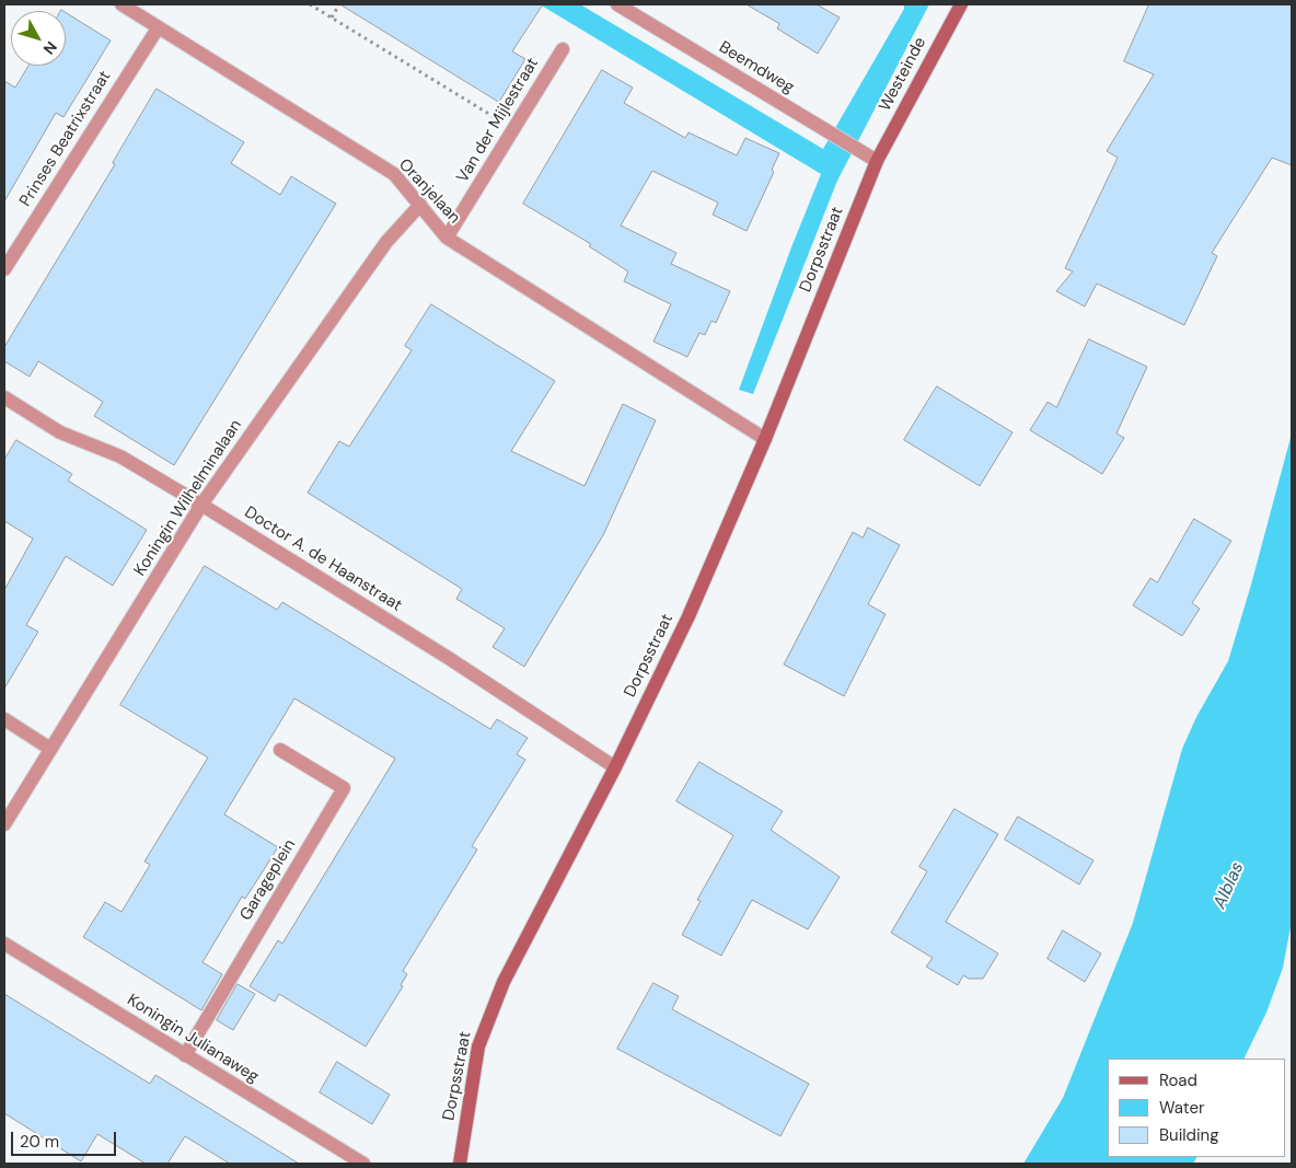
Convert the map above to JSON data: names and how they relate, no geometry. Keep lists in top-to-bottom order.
{
  "streets": {
    "street": [
      "Beemdweg",
      "Westeinde",
      "Van der Mijlestraat",
      "Prinses Beatrixstraat",
      "Oranjelaan",
      "Dorpsstraat",
      "Koningin Wilhelminalaan",
      "Doctor A. de Haanstraat",
      "Garageplein",
      "Koningin Julianaweg"
    ]
  },
  "crossings": [
    ["Beemdweg", "Westeinde"],
    ["Beemdweg", "Dorpsstraat"],
    ["Westeinde", "Dorpsstraat"],
    ["Van der Mijlestraat", "Oranjelaan"],
    ["Prinses Beatrixstraat", "Oranjelaan"],
    ["Oranjelaan", "Dorpsstraat"],
    ["Oranjelaan", "Koningin Wilhelminalaan"],
    ["Dorpsstraat", "Doctor A. de Haanstraat"],
    ["Koningin Wilhelminalaan", "Doctor A. de Haanstraat"],
    ["Garageplein", "Koningin Julianaweg"]
  ],
  "water": ["Alblas"],
  "legend": ["Road", "Water", "Building"],
  "scale_bar": "20 m",
  "north": "bottom right"
}
